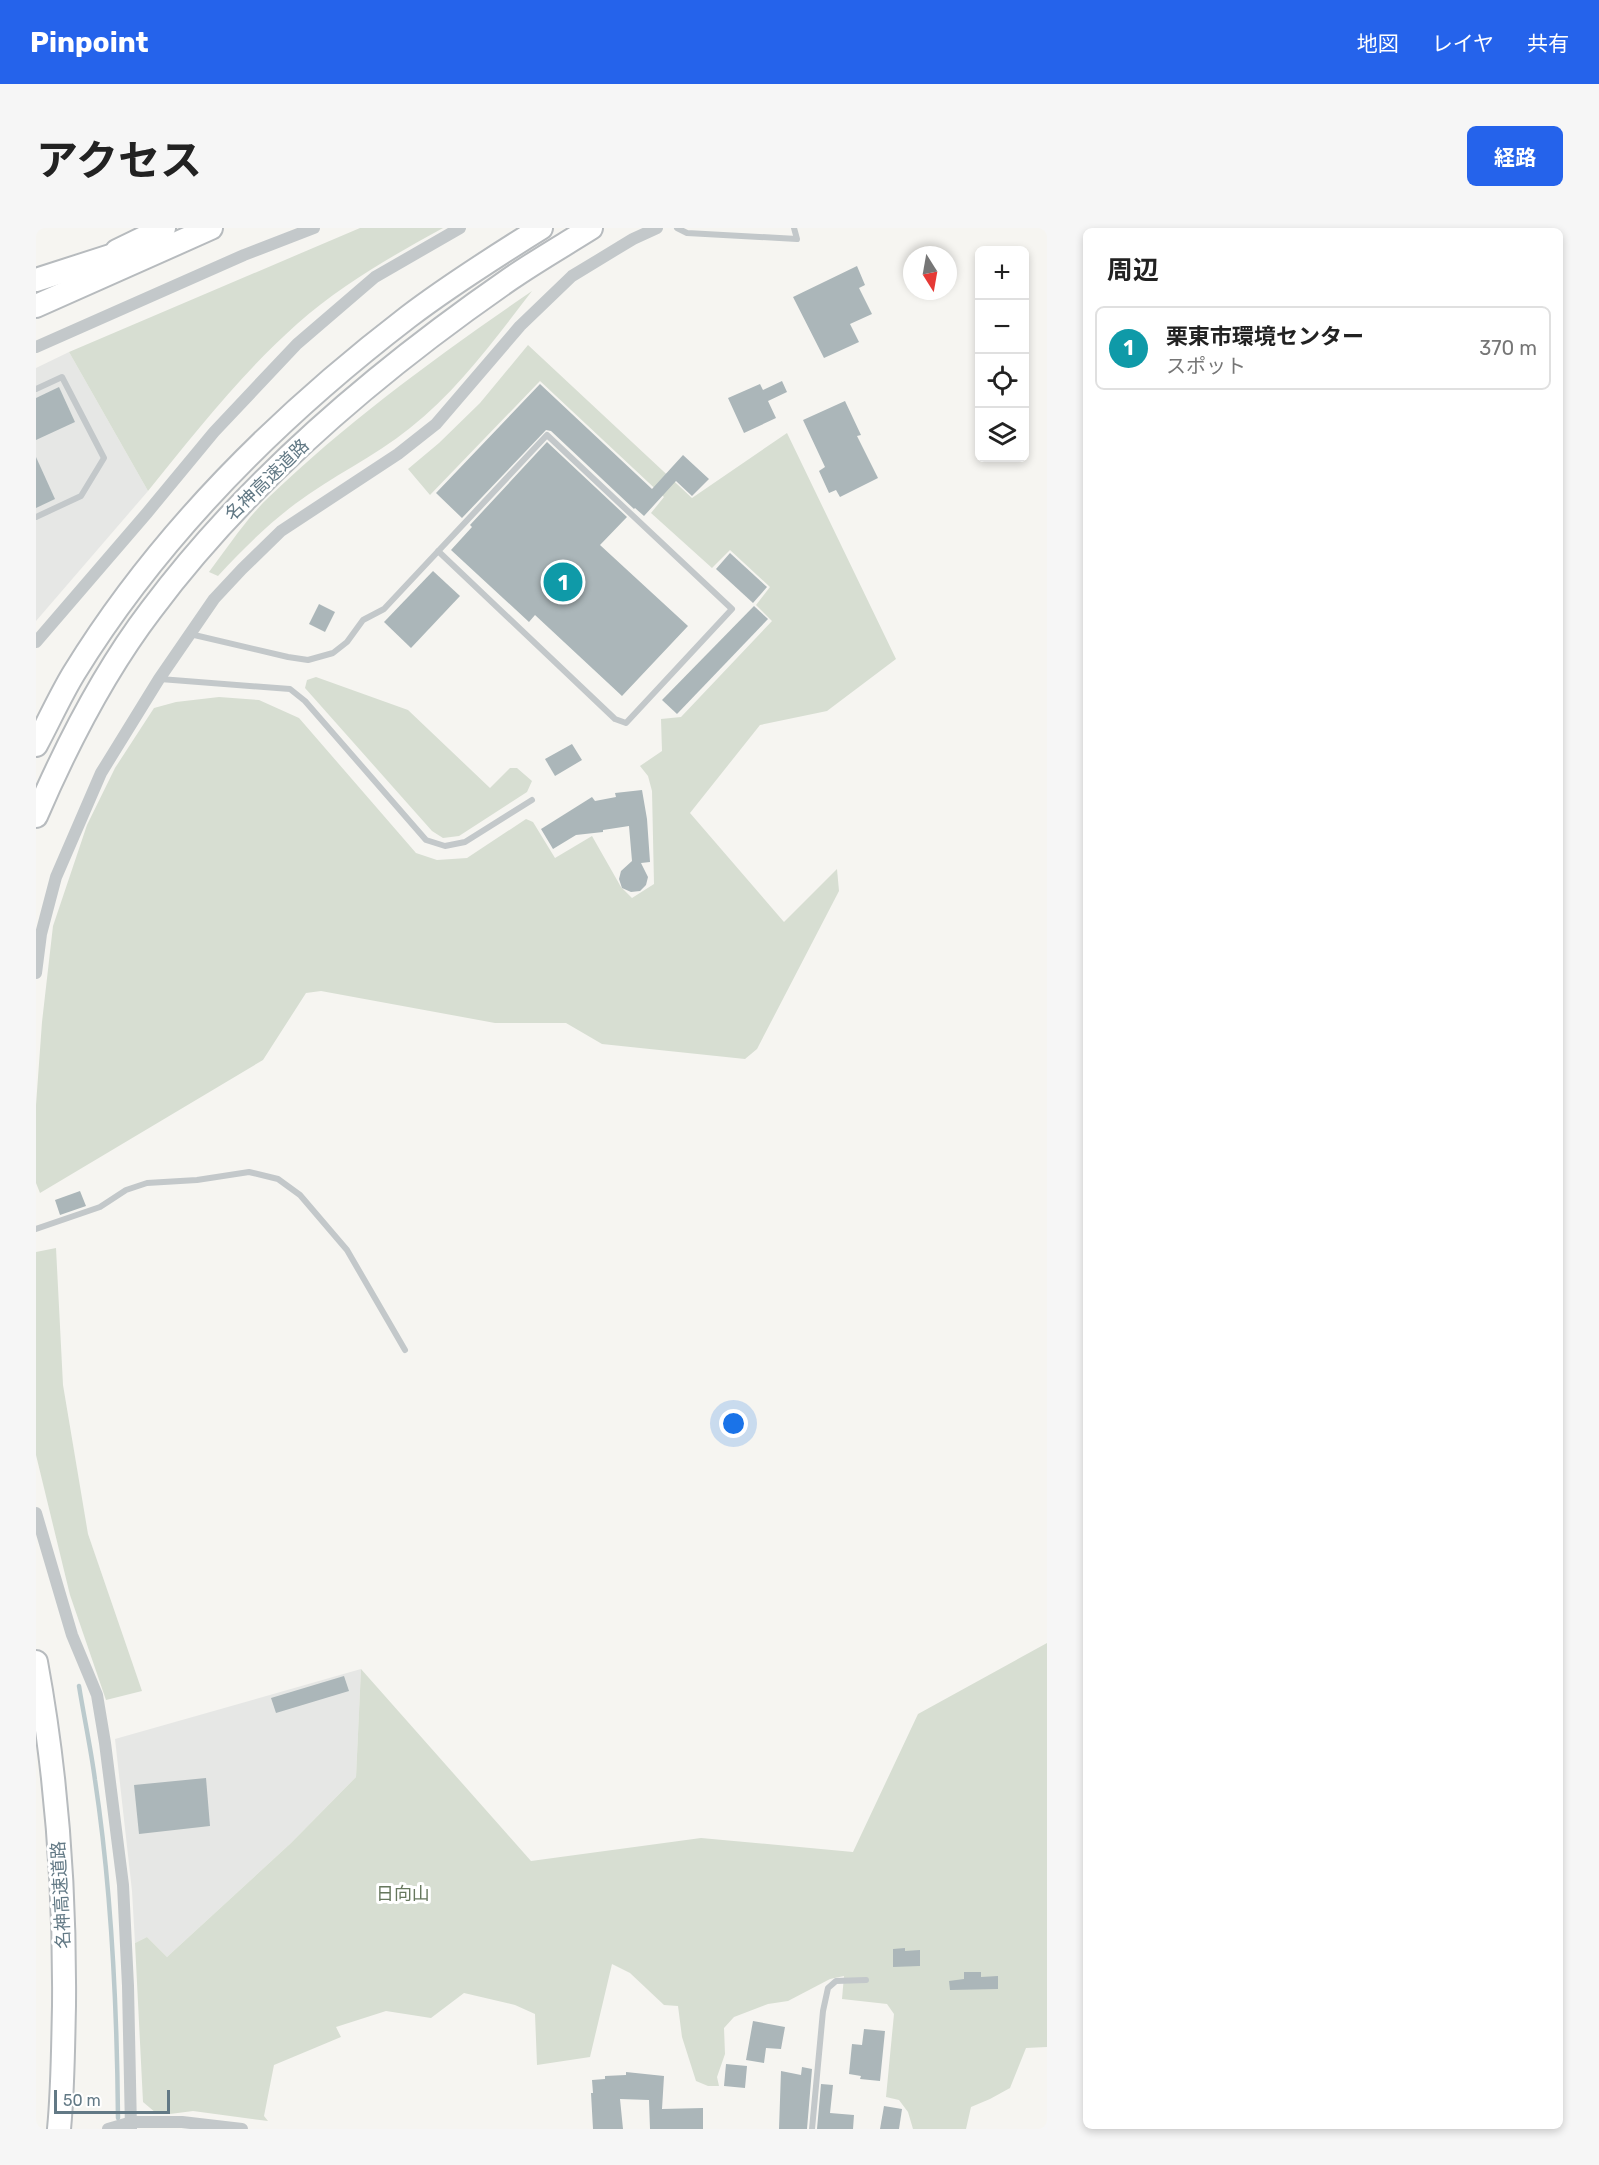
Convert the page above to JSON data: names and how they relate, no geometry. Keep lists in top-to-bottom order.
{
  "streets": {
    "highway": ["名神高速道路"]
  },
  "parks": ["日向山"],
  "scale_bar": "50 m",
  "north": "bottom",
  "page": {
    "header": "Pinpoint",
    "nav": ["地図", "レイヤ", "共有"],
    "title": "アクセス",
    "buttons": "経路",
    "heading": "周辺",
    "map_buttons": ["+", "−"],
    "list": [
      {
        "mark": "1",
        "name": "栗東市環境センター",
        "note": "スポット",
        "value": "370 m"
      }
    ],
    "pins": "1",
    "scale": "50 m"
  }
}
